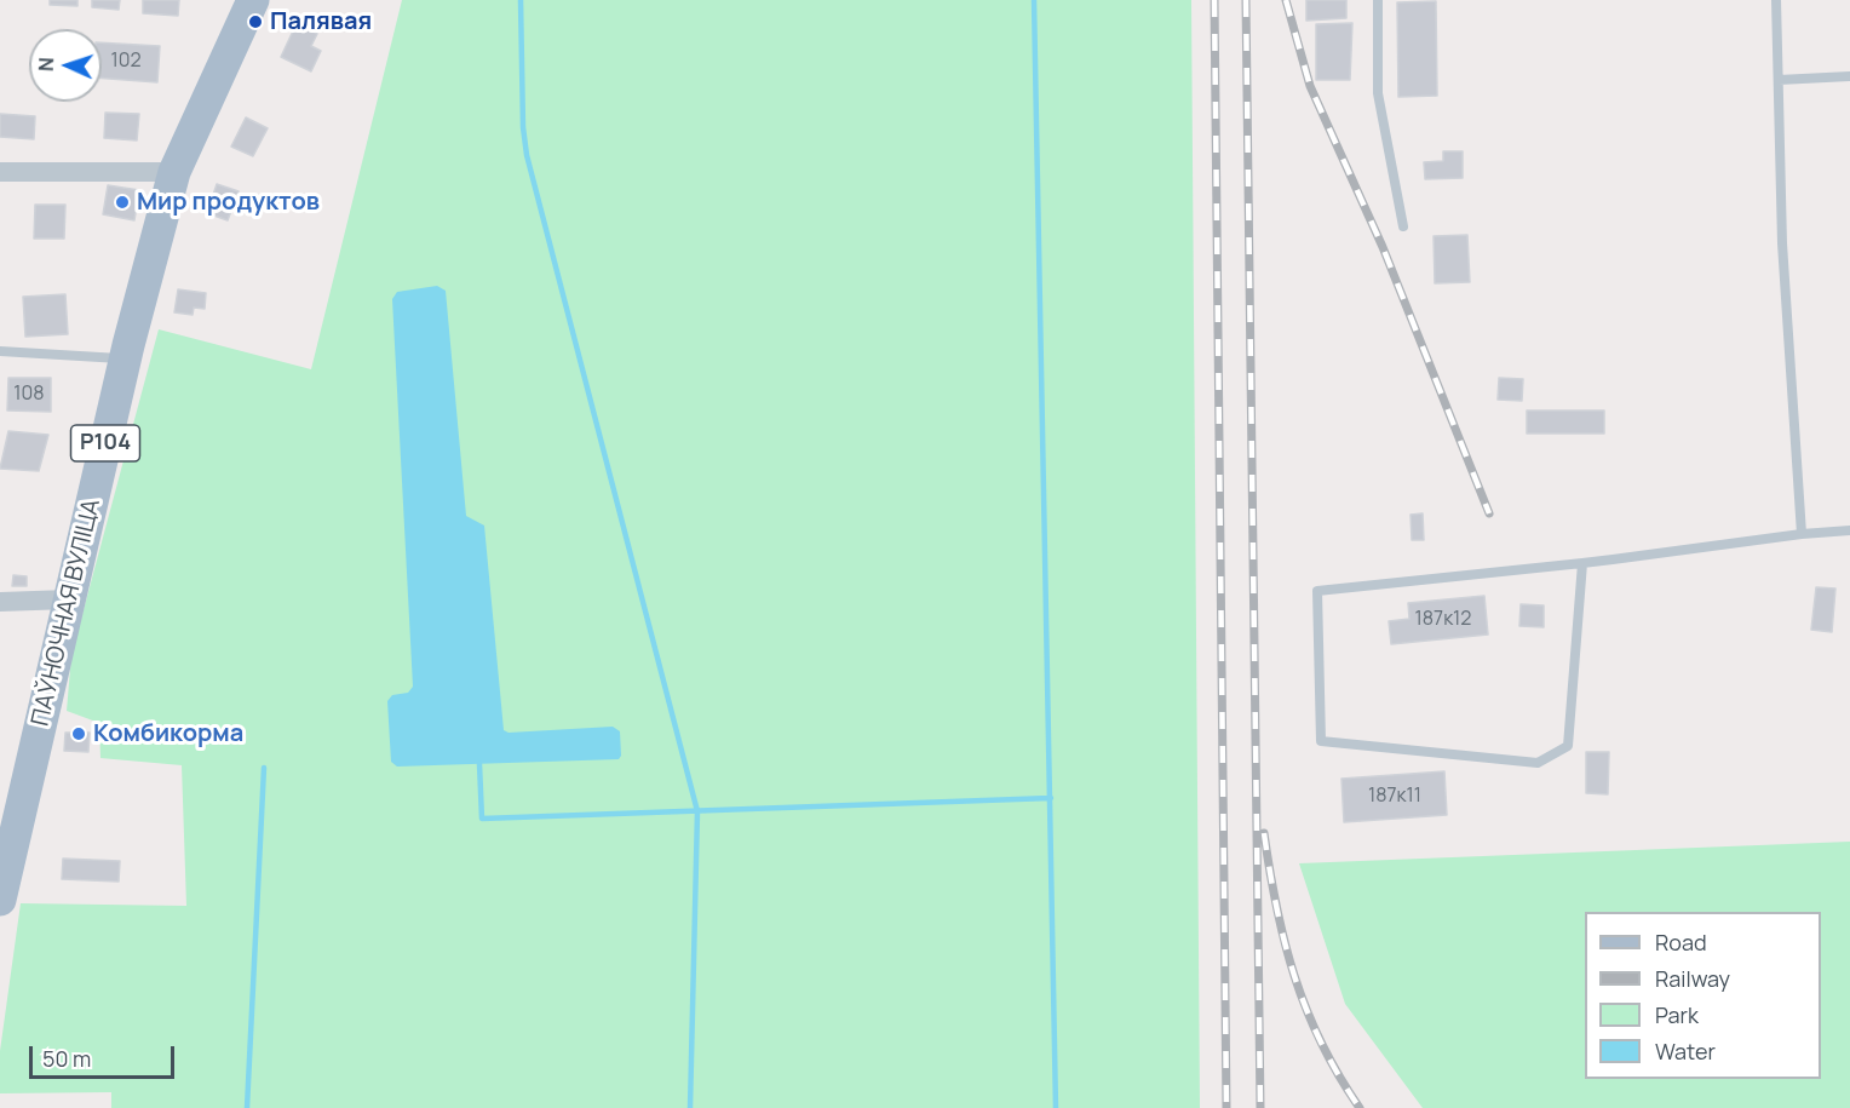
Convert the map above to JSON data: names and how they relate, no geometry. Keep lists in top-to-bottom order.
{
  "streets": {
    "main road": ["Р104", "ПАЎНОЧНАЯ ВУЛІЦА"]
  },
  "places": ["Палявая", "Мир продуктов", "Комбикорма"],
  "house_numbers": [
    "102",
    "108",
    "187к12",
    "187к11"
  ],
  "legend": [
    "Road",
    "Railway",
    "Park",
    "Water"
  ],
  "scale_bar": "50 m",
  "north": "left"
}
